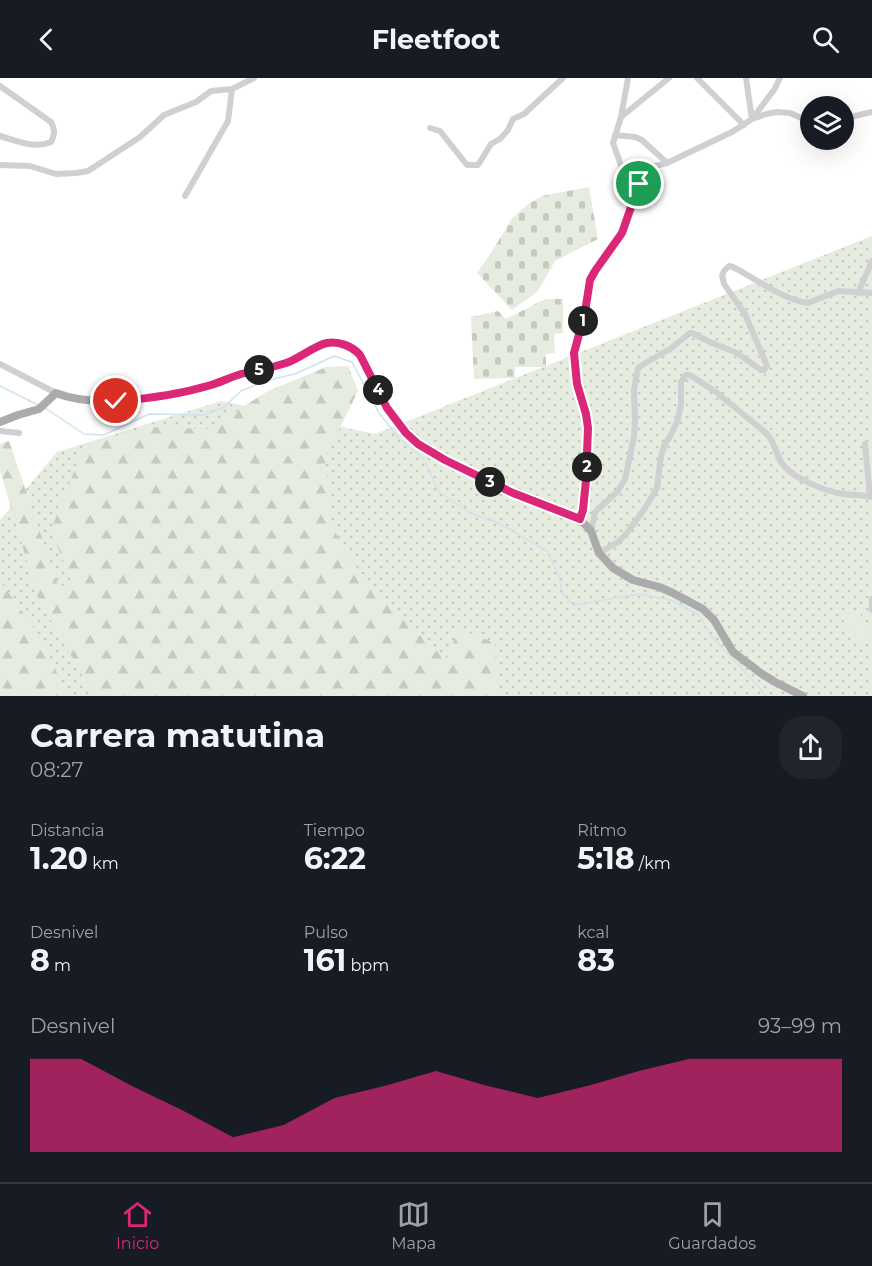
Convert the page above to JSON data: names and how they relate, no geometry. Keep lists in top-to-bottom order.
{
  "page": {
    "header": "Fleetfoot",
    "pins": [
      "1",
      "5",
      "4",
      "2",
      "3"
    ],
    "heading": ["Carrera matutina", "08:27"],
    "stats": [
      ["Distancia", "1.20 km"],
      ["Tiempo", "6:22"],
      ["Ritmo", "5:18 /km"],
      ["Desnivel", "8 m"],
      ["Pulso", "161 bpm"],
      ["kcal", "83"]
    ],
    "chart": ["Desnivel", "93–99 m"],
    "tabs": ["Inicio", "Mapa", "Guardados"]
  }
}
